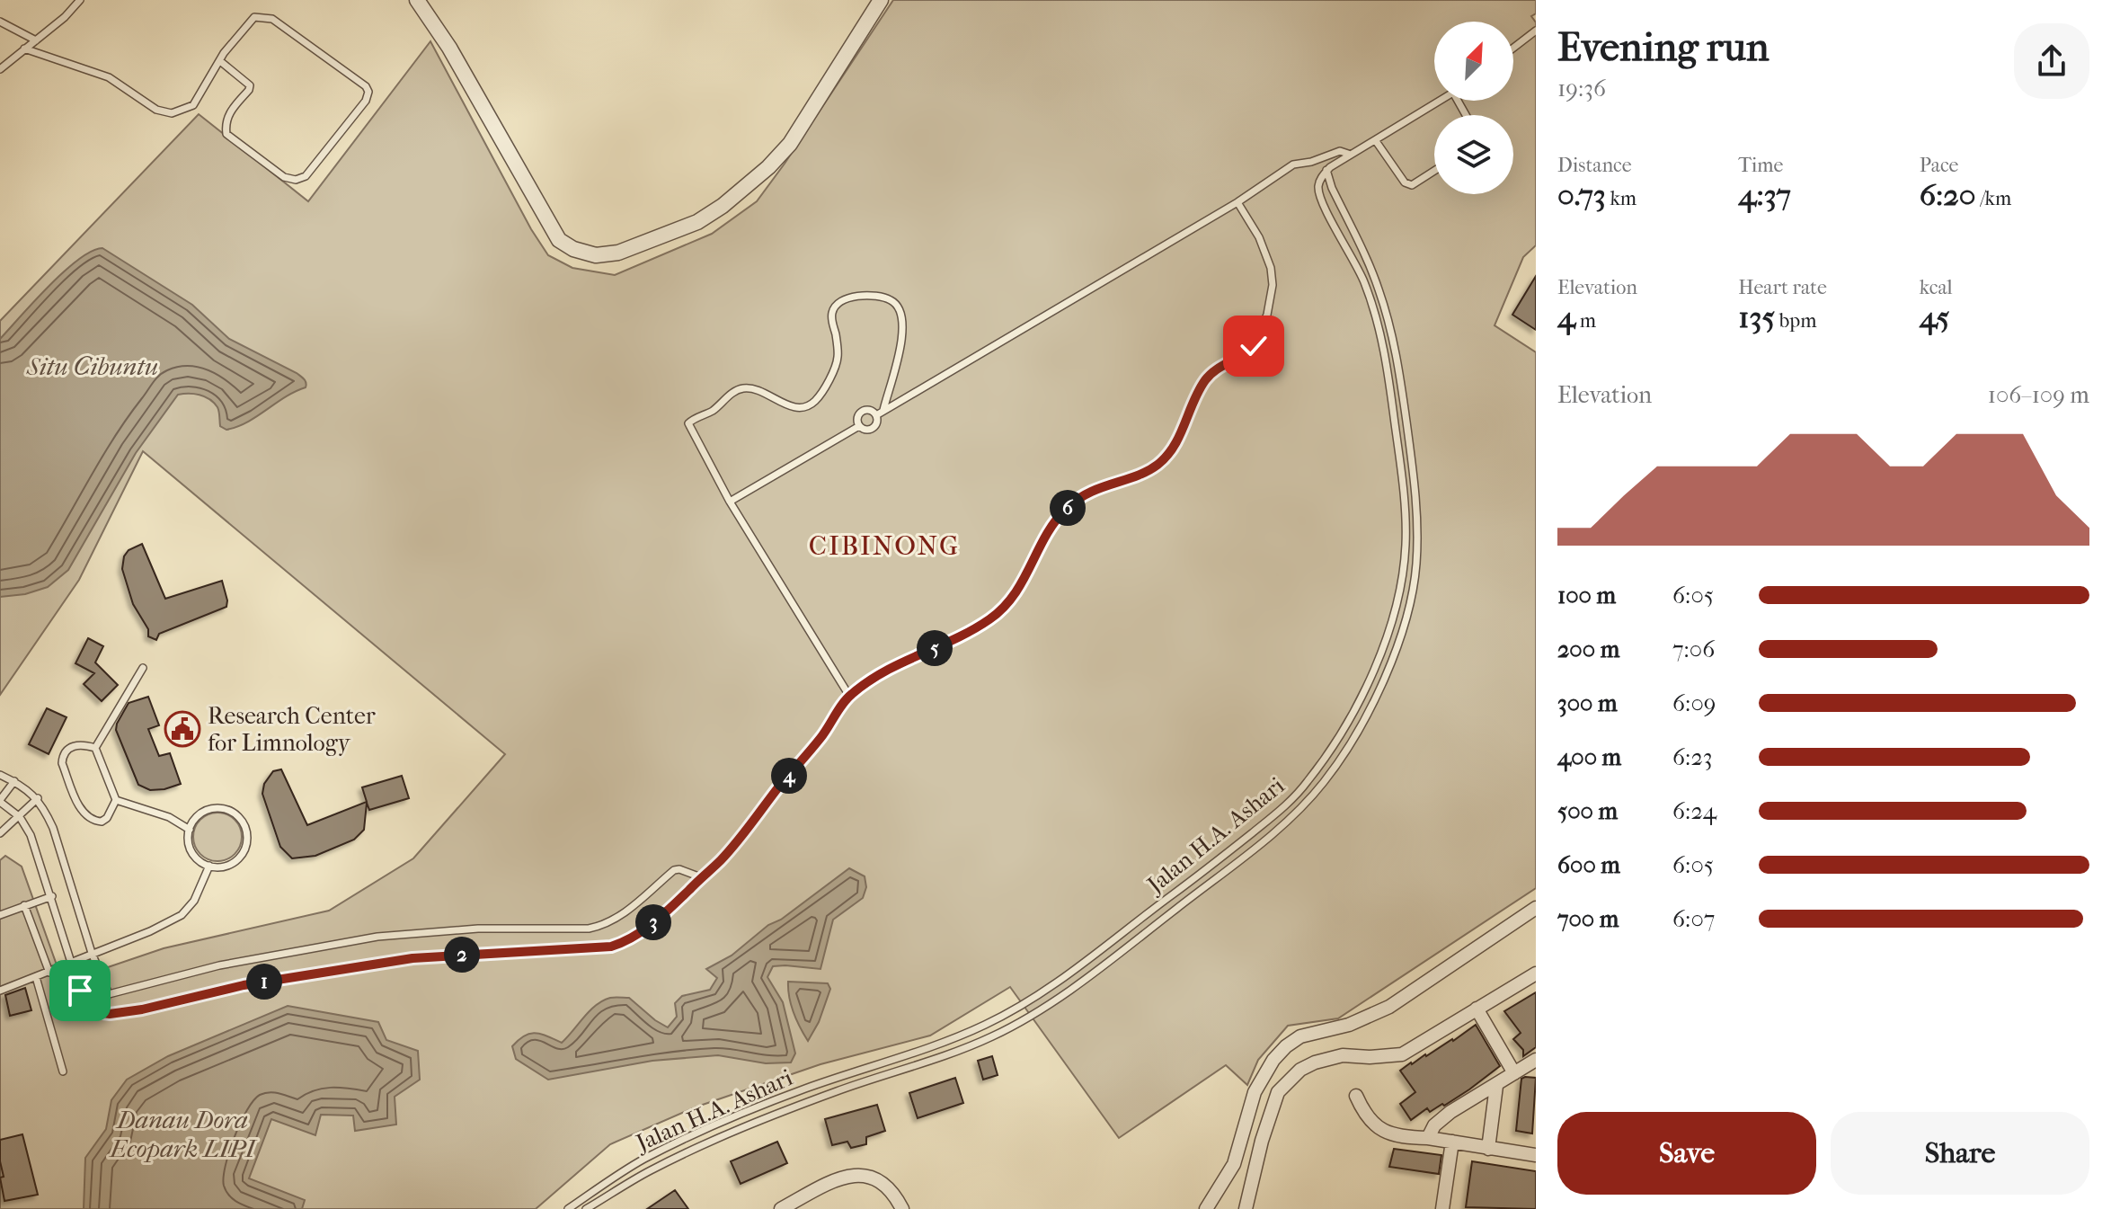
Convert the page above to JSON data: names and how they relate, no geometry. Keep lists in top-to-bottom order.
{
  "streets": {
    "lane": ["Jalan H.A. Ashari"]
  },
  "districts": ["CIBINONG"],
  "water": ["Situ Cibuntu", "Danau Dora Ecopark LIPI"],
  "places": {
    "public building": ["Research Center for Limnology"]
  },
  "north": "top right",
  "page": {
    "heading": ["Evening run", "19:36"],
    "stats": [
      ["Distance", "0.73 km"],
      ["Time", "4:37"],
      ["Pace", "6:20 /km"],
      ["Elevation", "4 m"],
      ["Heart rate", "135 bpm"],
      ["kcal", "45"]
    ],
    "chart": ["Elevation", "106–109 m"],
    "pins": [
      "6",
      "5",
      "4",
      "3",
      "2",
      "1"
    ],
    "list": [
      {
        "name": "100 m",
        "note": "6:05"
      },
      {
        "name": "200 m",
        "note": "7:06"
      },
      {
        "name": "300 m",
        "note": "6:09"
      },
      {
        "name": "400 m",
        "note": "6:23"
      },
      {
        "name": "500 m",
        "note": "6:24"
      },
      {
        "name": "600 m",
        "note": "6:05"
      },
      {
        "name": "700 m",
        "note": "6:07"
      }
    ],
    "buttons": ["Save", "Share"]
  }
}
